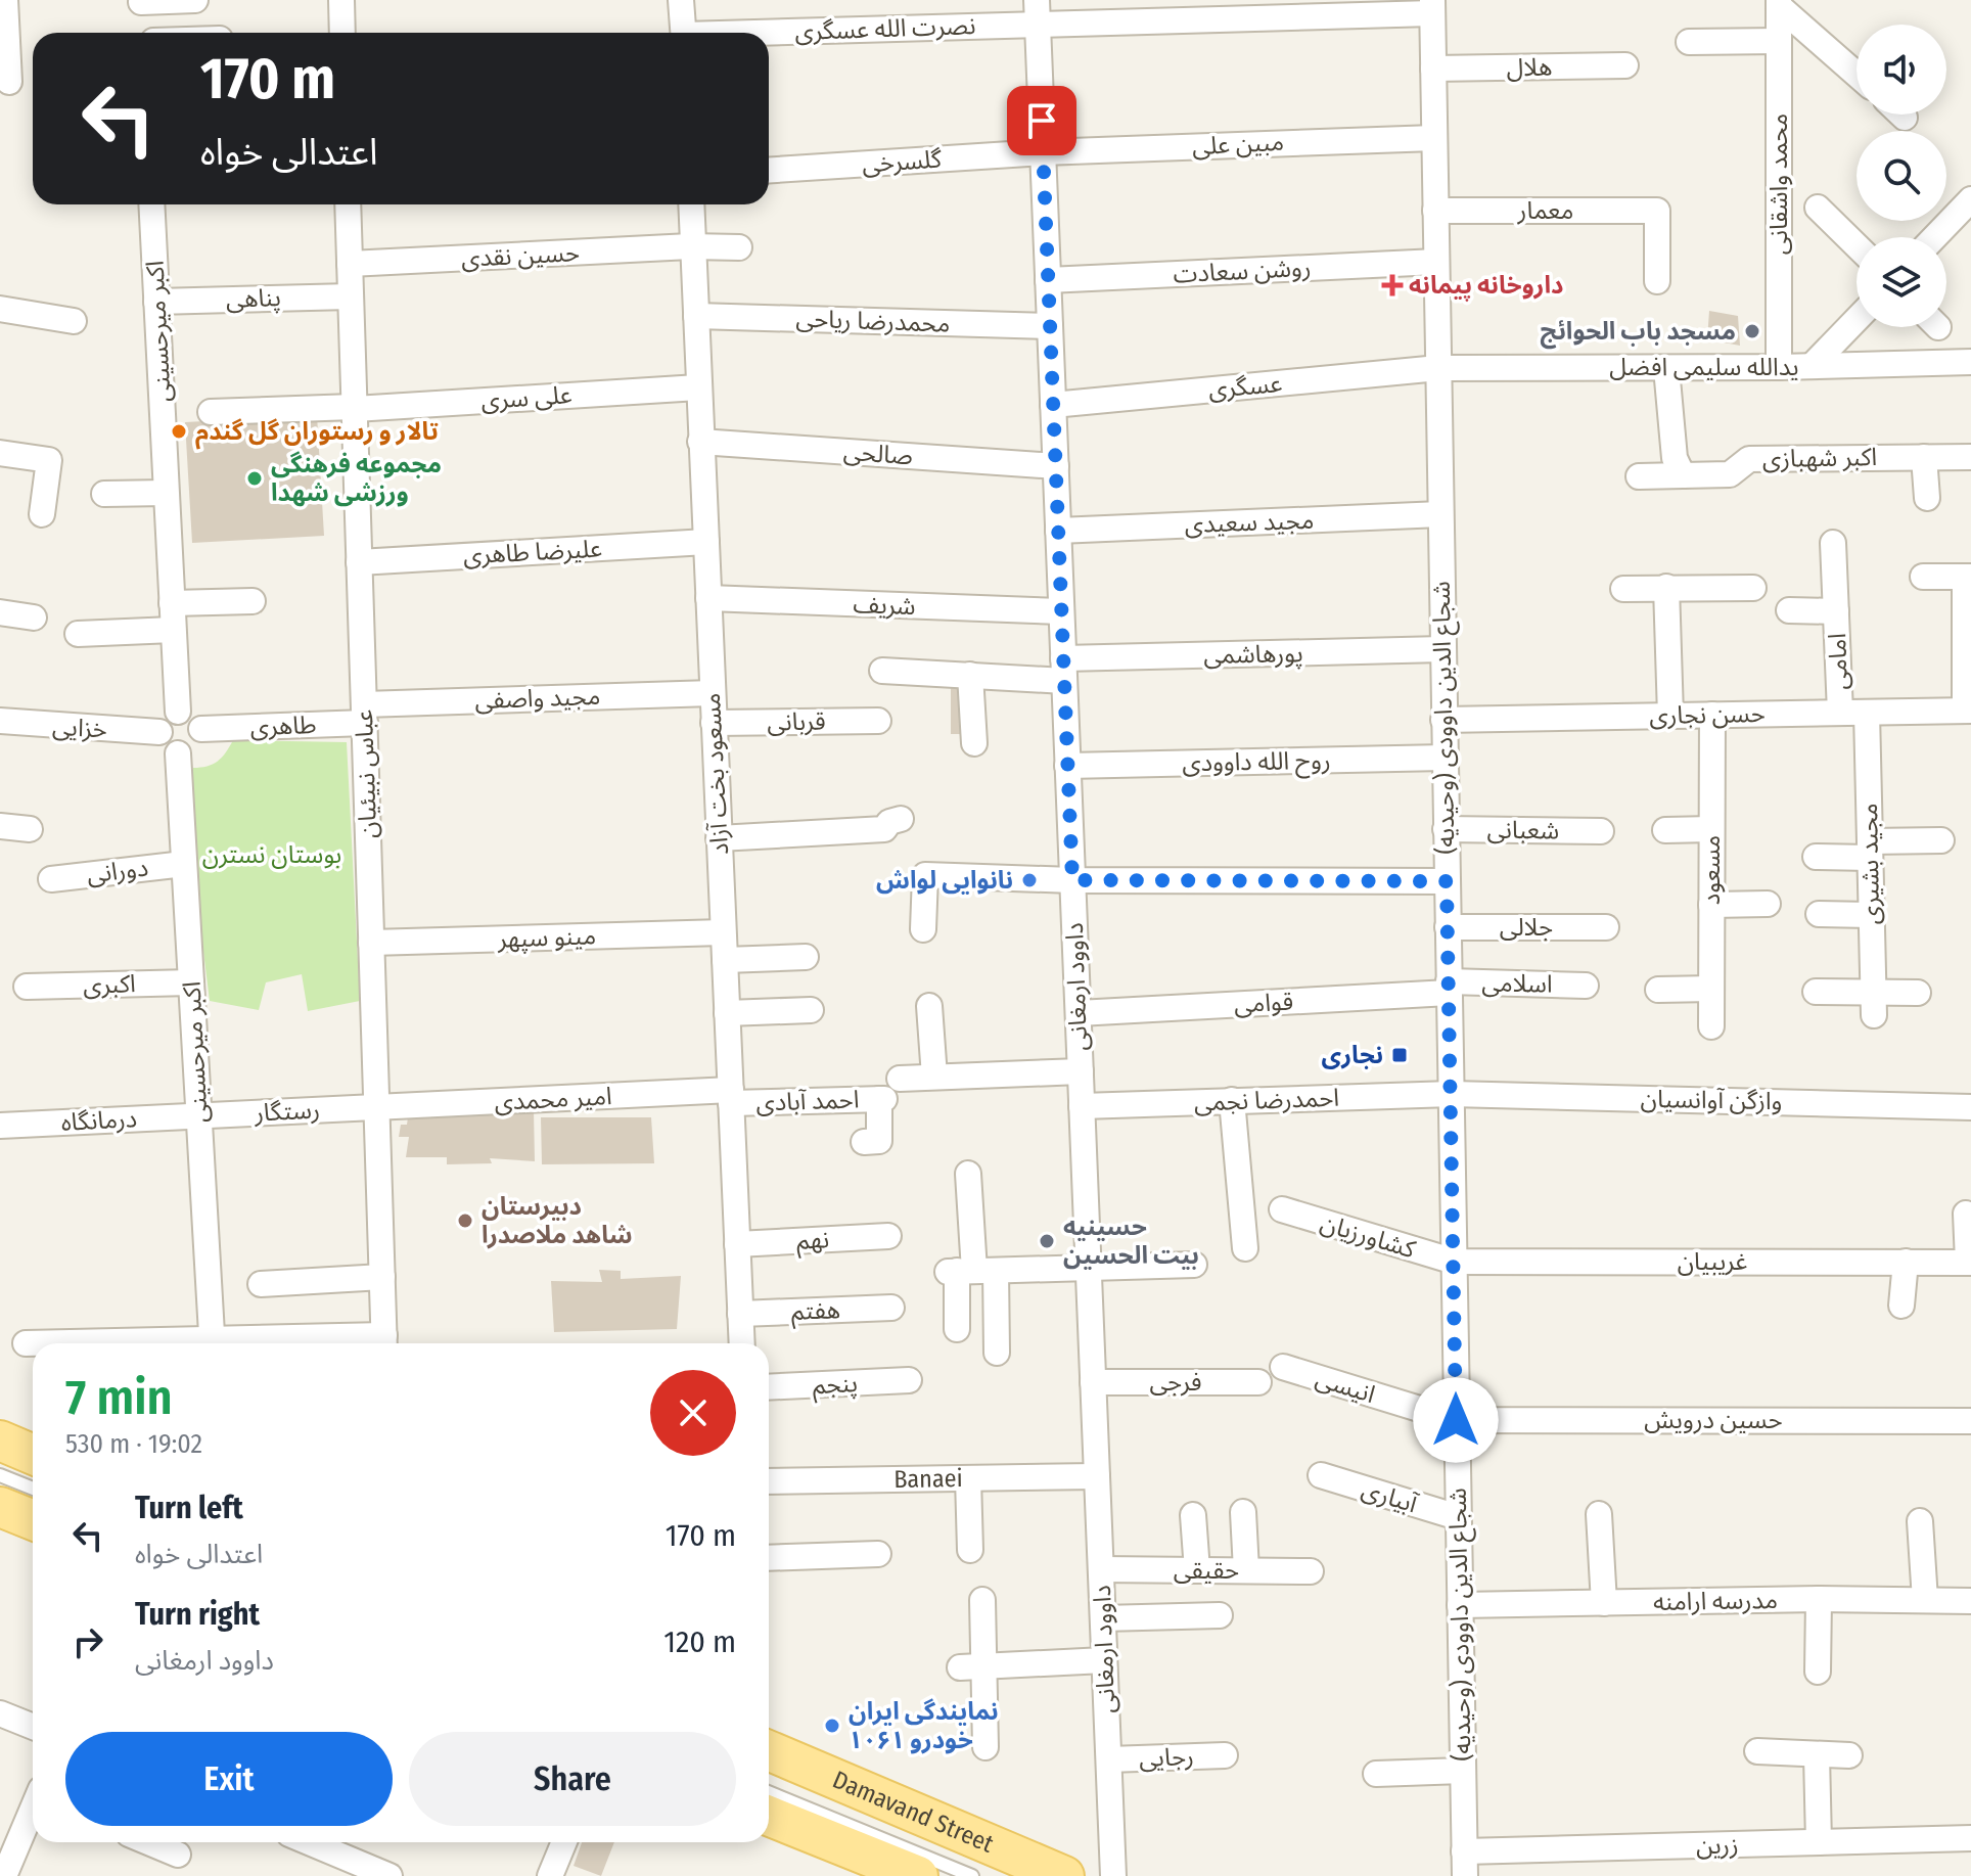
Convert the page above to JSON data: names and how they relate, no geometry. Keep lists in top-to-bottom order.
{
  "streets": {
    "main road": ["Damavand Street"],
    "street": [
      "نصرت الله عسگری",
      "هلال",
      "مبین علی",
      "گلسرخی",
      "محمد واشقانی",
      "معمار",
      "حسین نقدی",
      "روشن سعادت",
      "پناهی",
      "محمدرضا ریاحی",
      "اکبر میرحسینی",
      "یدالله سلیمی افضل",
      "عسگری",
      "علی سری",
      "صالحی",
      "اکبر شهبازی",
      "مجید سعیدی",
      "علیرضا طاهری",
      "شریف",
      "پورهاشمی",
      "امامی",
      "مجید واصفی",
      "حسن نجاری",
      "شجاع الدین داوودی (وحیدیه)",
      "قربانی",
      "طاهری",
      "خزایی",
      "روح الله داوودی",
      "عباس نبیئیان",
      "مسعود بخت آزاد",
      "شعبانی",
      "مجید بشیری",
      "مسعود",
      "دورانی",
      "جلالی",
      "مینو سپهر",
      "اسلامی",
      "اکبری",
      "داوود ارمغانی",
      "قوامی",
      "امیر محمدی",
      "احمدرضا نجمی",
      "وازگن آوانسیان",
      "احمد آبادی",
      "رستگار",
      "درمانگاه",
      "کشاورزیان",
      "نهم",
      "غریبیان",
      "هفتم",
      "فرجی",
      "پنجم",
      "انیسی",
      "حسین درویش",
      "Banaei",
      "آبیاری",
      "حقیقی",
      "مدرسه ارامنه",
      "رجایی",
      "زرین"
    ]
  },
  "crossings": [
    ["نصرت الله عسگری", "شجاع الدین داوودی (وحیدیه)"],
    ["نصرت الله عسگری", "داوود ارمغانی"],
    ["هلال", "شجاع الدین داوودی (وحیدیه)"],
    ["مبین علی", "گلسرخی"],
    ["مبین علی", "شجاع الدین داوودی (وحیدیه)"],
    ["مبین علی", "داوود ارمغانی"],
    ["گلسرخی", "داوود ارمغانی"],
    ["محمد واشقانی", "یدالله سلیمی افضل"],
    ["معمار", "شجاع الدین داوودی (وحیدیه)"],
    ["حسین نقدی", "عباس نبیئیان"],
    ["حسین نقدی", "مسعود بخت آزاد"],
    ["روشن سعادت", "شجاع الدین داوودی (وحیدیه)"],
    ["روشن سعادت", "داوود ارمغانی"],
    ["پناهی", "اکبر میرحسینی"],
    ["پناهی", "عباس نبیئیان"],
    ["محمدرضا ریاحی", "مسعود بخت آزاد"],
    ["محمدرضا ریاحی", "داوود ارمغانی"],
    ["اکبر میرحسینی", "طاهری"],
    ["اکبر میرحسینی", "خزایی"],
    ["اکبر میرحسینی", "دورانی"],
    ["اکبر میرحسینی", "اکبری"],
    ["اکبر میرحسینی", "رستگار"],
    ["اکبر میرحسینی", "درمانگاه"],
    ["یدالله سلیمی افضل", "عسگری"],
    ["یدالله سلیمی افضل", "شجاع الدین داوودی (وحیدیه)"],
    ["عسگری", "شجاع الدین داوودی (وحیدیه)"],
    ["عسگری", "داوود ارمغانی"],
    ["علی سری", "عباس نبیئیان"],
    ["علی سری", "مسعود بخت آزاد"],
    ["صالحی", "مسعود بخت آزاد"],
    ["صالحی", "داوود ارمغانی"],
    ["مجید سعیدی", "شجاع الدین داوودی (وحیدیه)"],
    ["مجید سعیدی", "داوود ارمغانی"],
    ["علیرضا طاهری", "عباس نبیئیان"],
    ["علیرضا طاهری", "مسعود بخت آزاد"],
    ["شریف", "مسعود بخت آزاد"],
    ["شریف", "داوود ارمغانی"],
    ["پورهاشمی", "شجاع الدین داوودی (وحیدیه)"],
    ["پورهاشمی", "داوود ارمغانی"],
    ["امامی", "حسن نجاری"],
    ["مجید واصفی", "طاهری"],
    ["مجید واصفی", "عباس نبیئیان"],
    ["مجید واصفی", "مسعود بخت آزاد"],
    ["حسن نجاری", "شجاع الدین داوودی (وحیدیه)"],
    ["حسن نجاری", "مجید بشیری"],
    ["حسن نجاری", "مسعود"],
    ["شجاع الدین داوودی (وحیدیه)", "روح الله داوودی"],
    ["شجاع الدین داوودی (وحیدیه)", "شعبانی"],
    ["شجاع الدین داوودی (وحیدیه)", "جلالی"],
    ["شجاع الدین داوودی (وحیدیه)", "اسلامی"],
    ["شجاع الدین داوودی (وحیدیه)", "قوامی"],
    ["شجاع الدین داوودی (وحیدیه)", "احمدرضا نجمی"],
    ["شجاع الدین داوودی (وحیدیه)", "وازگن آوانسیان"],
    ["شجاع الدین داوودی (وحیدیه)", "کشاورزیان"],
    ["شجاع الدین داوودی (وحیدیه)", "غریبیان"],
    ["شجاع الدین داوودی (وحیدیه)", "انیسی"],
    ["شجاع الدین داوودی (وحیدیه)", "حسین درویش"],
    ["شجاع الدین داوودی (وحیدیه)", "آبیاری"],
    ["شجاع الدین داوودی (وحیدیه)", "مدرسه ارامنه"],
    ["شجاع الدین داوودی (وحیدیه)", "زرین"],
    ["قربانی", "مسعود بخت آزاد"],
    ["طاهری", "خزایی"],
    ["طاهری", "عباس نبیئیان"],
    ["روح الله داوودی", "داوود ارمغانی"],
    ["عباس نبیئیان", "مینو سپهر"],
    ["عباس نبیئیان", "امیر محمدی"],
    ["عباس نبیئیان", "رستگار"],
    ["مسعود بخت آزاد", "مینو سپهر"],
    ["مسعود بخت آزاد", "امیر محمدی"],
    ["مسعود بخت آزاد", "احمد آبادی"],
    ["مسعود بخت آزاد", "نهم"],
    ["مسعود بخت آزاد", "هفتم"],
    ["اسلامی", "قوامی"],
    ["داوود ارمغانی", "قوامی"],
    ["داوود ارمغانی", "احمدرضا نجمی"],
    ["داوود ارمغانی", "فرجی"],
    ["داوود ارمغانی", "Banaei"],
    ["داوود ارمغانی", "حقیقی"],
    ["داوود ارمغانی", "رجایی"],
    ["امیر محمدی", "احمد آبادی"],
    ["امیر محمدی", "رستگار"],
    ["احمدرضا نجمی", "وازگن آوانسیان"],
    ["رستگار", "درمانگاه"],
    ["کشاورزیان", "غریبیان"],
    ["انیسی", "حسین درویش"]
  ],
  "parks": ["بوستان نسترن"],
  "places": {
    "health": ["داروخانه پیمانه"],
    "other": [
      "مسجد باب الحوائج",
      "تالار و رستوران گل گندم",
      "مجموعه فرهنگی ورزشی شهدا",
      "نانوایی لواش",
      "دبیرستان شاهد ملاصدرا",
      "حسینیه بیت الحسین",
      "نمایندگی ایران خودرو ۱۰۶۱"
    ],
    "transit": ["نجاری"]
  },
  "page": {
    "turn": ["170 m", "اعتدالی خواه"],
    "heading": ["7 min", "530 m · 19:02"],
    "list": [
      {
        "name": "Turn left",
        "note": "اعتدالی خواه",
        "value": "170 m"
      },
      {
        "name": "Turn right",
        "note": "داوود ارمغانی",
        "value": "120 m"
      }
    ],
    "buttons": ["Exit", "Share"]
  }
}
